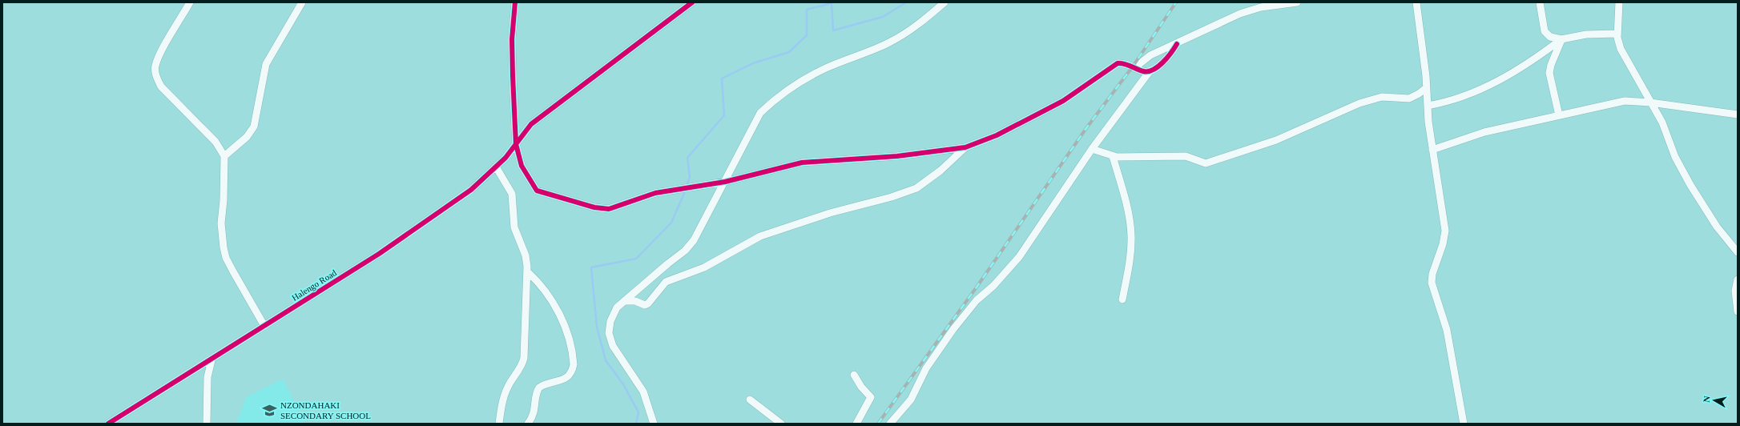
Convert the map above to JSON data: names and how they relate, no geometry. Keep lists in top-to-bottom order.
{
  "streets": {
    "street": ["Halengo Road"]
  },
  "places": {
    "school or university": ["NZONDAHAKI SECONDARY SCHOOL"]
  },
  "north": "left"
}
